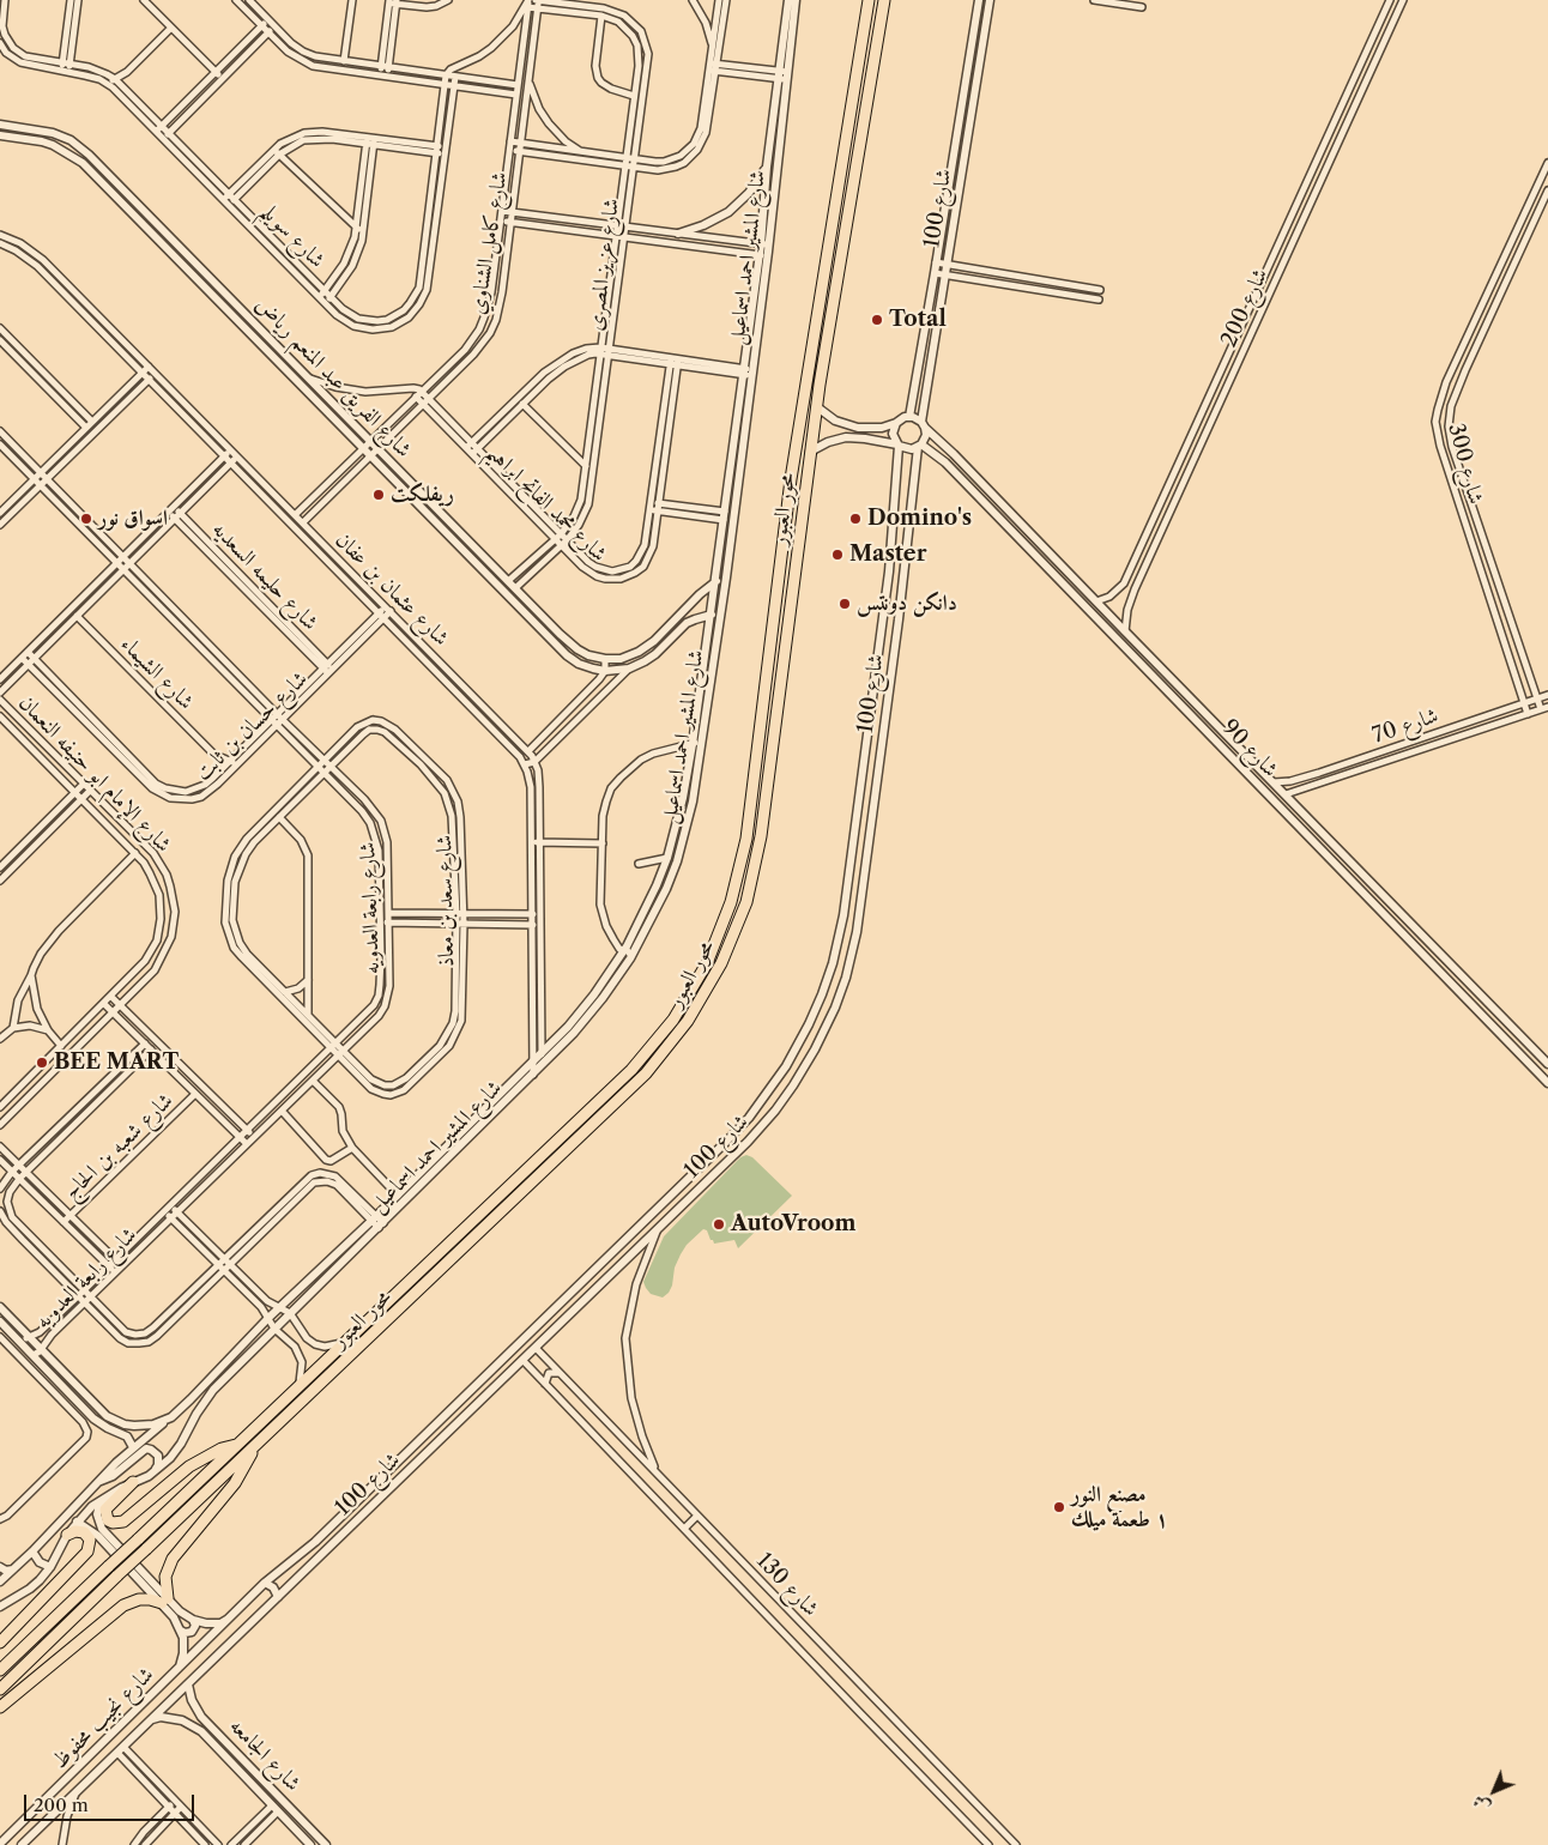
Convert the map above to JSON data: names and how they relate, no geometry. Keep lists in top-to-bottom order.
{
  "streets": {
    "highway": ["محور العبور"],
    "street": [
      "شارع 100",
      "شارع سويلم",
      "شارع كامل الشناوي",
      "شارع المشير احمد اسماعيل",
      "شارع عزيز المصرى",
      "شارع 200",
      "شارع الفريق عبد المنعم رياض",
      "شارع 300",
      "شارع محمد الفاتح ابراهيم",
      "شارع حليمه السعديه",
      "شارع عثمان بن عفان",
      "شارع الشيماء",
      "شارع حسان بن ثابت",
      "شارع 70",
      "شارع 90",
      "شارع الإمام ابو حنيفه النعمان",
      "شارع سعد بن معاذ",
      "شارع رابعة العدويه",
      "شارع شعبه بن الحاج",
      "شارع 130",
      "شارع نجيب محفوظ",
      "شارع الجامعه"
    ]
  },
  "crossings": [
    ["شارع 100", "شارع 90"],
    ["شارع 100", "شارع 130"],
    ["شارع 100", "شارع نجيب محفوظ"],
    ["شارع 100", "شارع الجامعه"],
    ["شارع كامل الشناوي", "شارع عزيز المصرى"],
    ["شارع كامل الشناوي", "شارع الفريق عبد المنعم رياض"],
    ["شارع كامل الشناوي", "شارع محمد الفاتح ابراهيم"],
    ["شارع كامل الشناوي", "شارع عثمان بن عفان"],
    ["شارع المشير احمد اسماعيل", "شارع الفريق عبد المنعم رياض"],
    ["شارع المشير احمد اسماعيل", "شارع عثمان بن عفان"],
    ["شارع عزيز المصرى", "شارع الفريق عبد المنعم رياض"],
    ["شارع عزيز المصرى", "شارع محمد الفاتح ابراهيم"],
    ["شارع 200", "شارع 90"],
    ["شارع 300", "شارع 70"],
    ["شارع حليمه السعديه", "شارع حسان بن ثابت"],
    ["شارع عثمان بن عفان", "شارع حسان بن ثابت"],
    ["شارع الشيماء", "شارع حسان بن ثابت"],
    ["شارع حسان بن ثابت", "شارع رابعة العدويه"],
    ["شارع 70", "شارع 90"],
    ["شارع سعد بن معاذ", "شارع رابعة العدويه"],
    ["شارع نجيب محفوظ", "شارع الجامعه"]
  ],
  "places": [
    "Total",
    "ريفلكت",
    "اسواق نور",
    "Domino's",
    "Master",
    "دانكن دونتس",
    "BEE MART",
    "AutoVroom",
    "مصنع النور ١ طعمة ميلك"
  ],
  "scale_bar": "200 m",
  "north": "bottom left"
}
